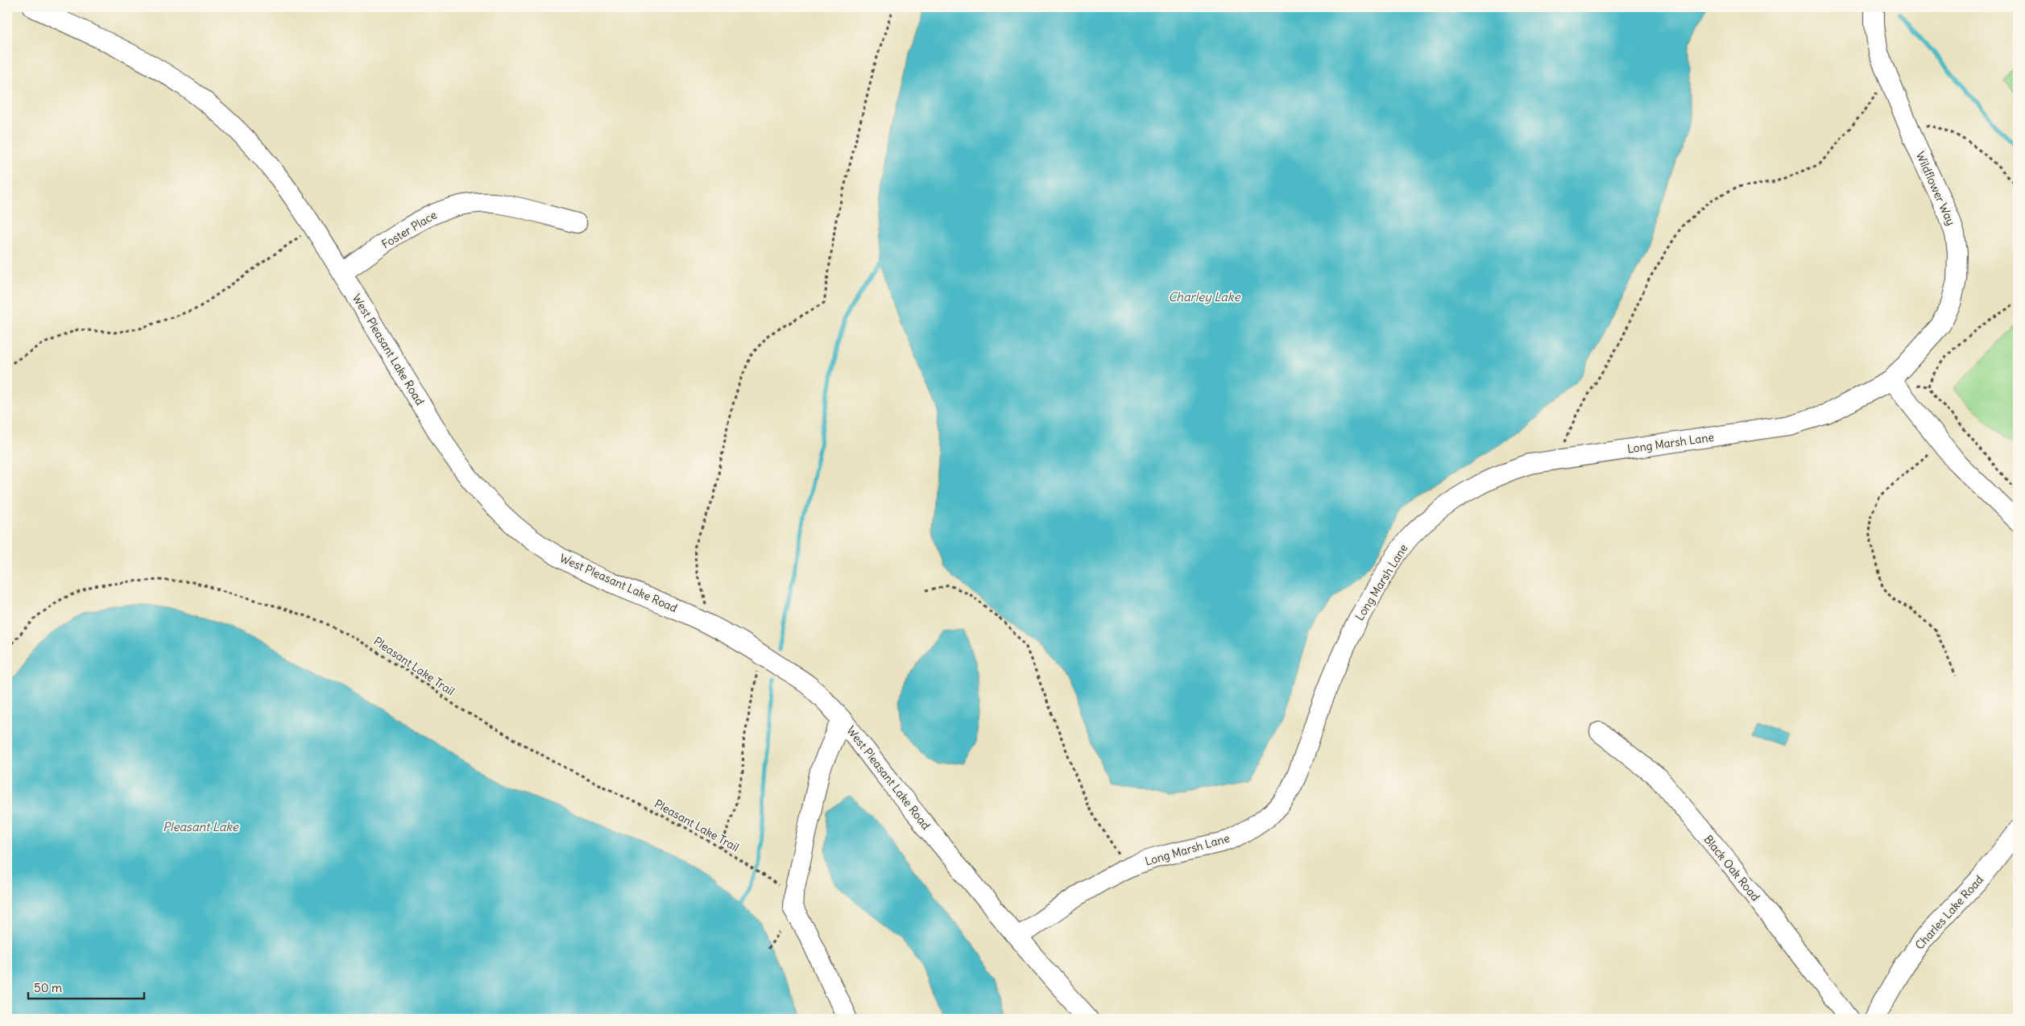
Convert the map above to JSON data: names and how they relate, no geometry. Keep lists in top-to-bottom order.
{
  "streets": {
    "street": [
      "Wildflower Way",
      "Foster Place",
      "West Pleasant Lake Road",
      "Long Marsh Lane",
      "Black Oak Road",
      "Charles Lake Road"
    ],
    "path": ["Pleasant Lake Trail"]
  },
  "crossings": [
    ["Wildflower Way", "Long Marsh Lane"],
    ["Foster Place", "West Pleasant Lake Road"],
    ["West Pleasant Lake Road", "Long Marsh Lane"]
  ],
  "water": ["Charley Lake", "Pleasant Lake"],
  "scale_bar": "50 m"
}
